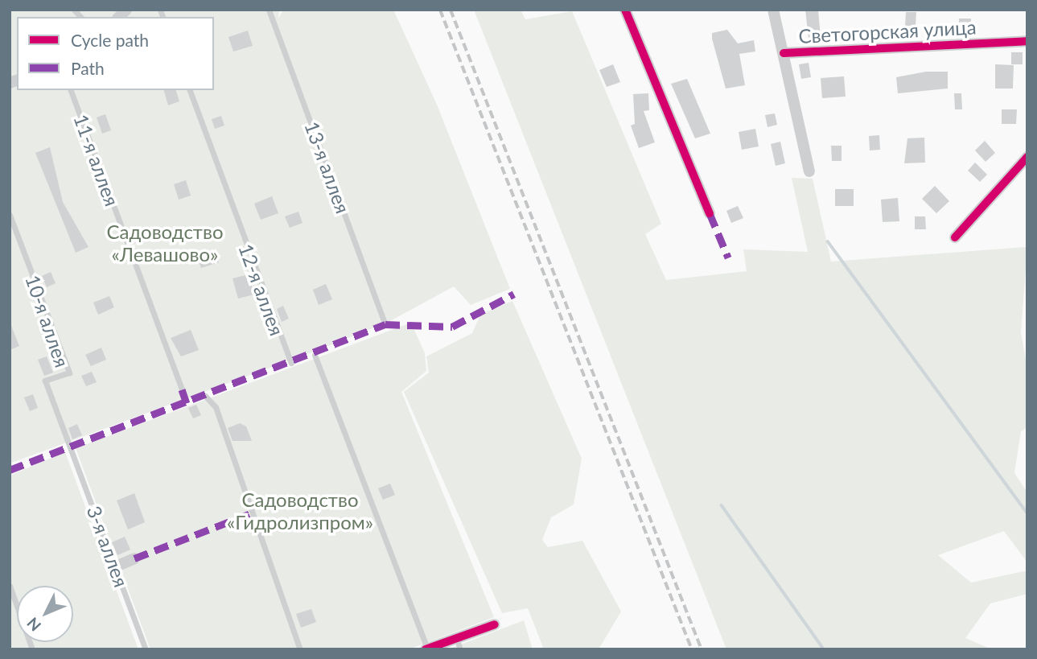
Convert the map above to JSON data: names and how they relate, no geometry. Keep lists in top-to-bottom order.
{
  "streets": {
    "street": ["Светогорская улица"],
    "lane": [
      "11-я аллея",
      "13-я аллея",
      "12-я аллея",
      "10-я аллея",
      "3-я аллея"
    ]
  },
  "crossings": [
    ["10-я аллея", "3-я аллея"]
  ],
  "parks": ["Садоводство «Левашово»", "Садоводство «Гидролизпром»"],
  "legend": ["Cycle path", "Path"],
  "north": "bottom left"
}
